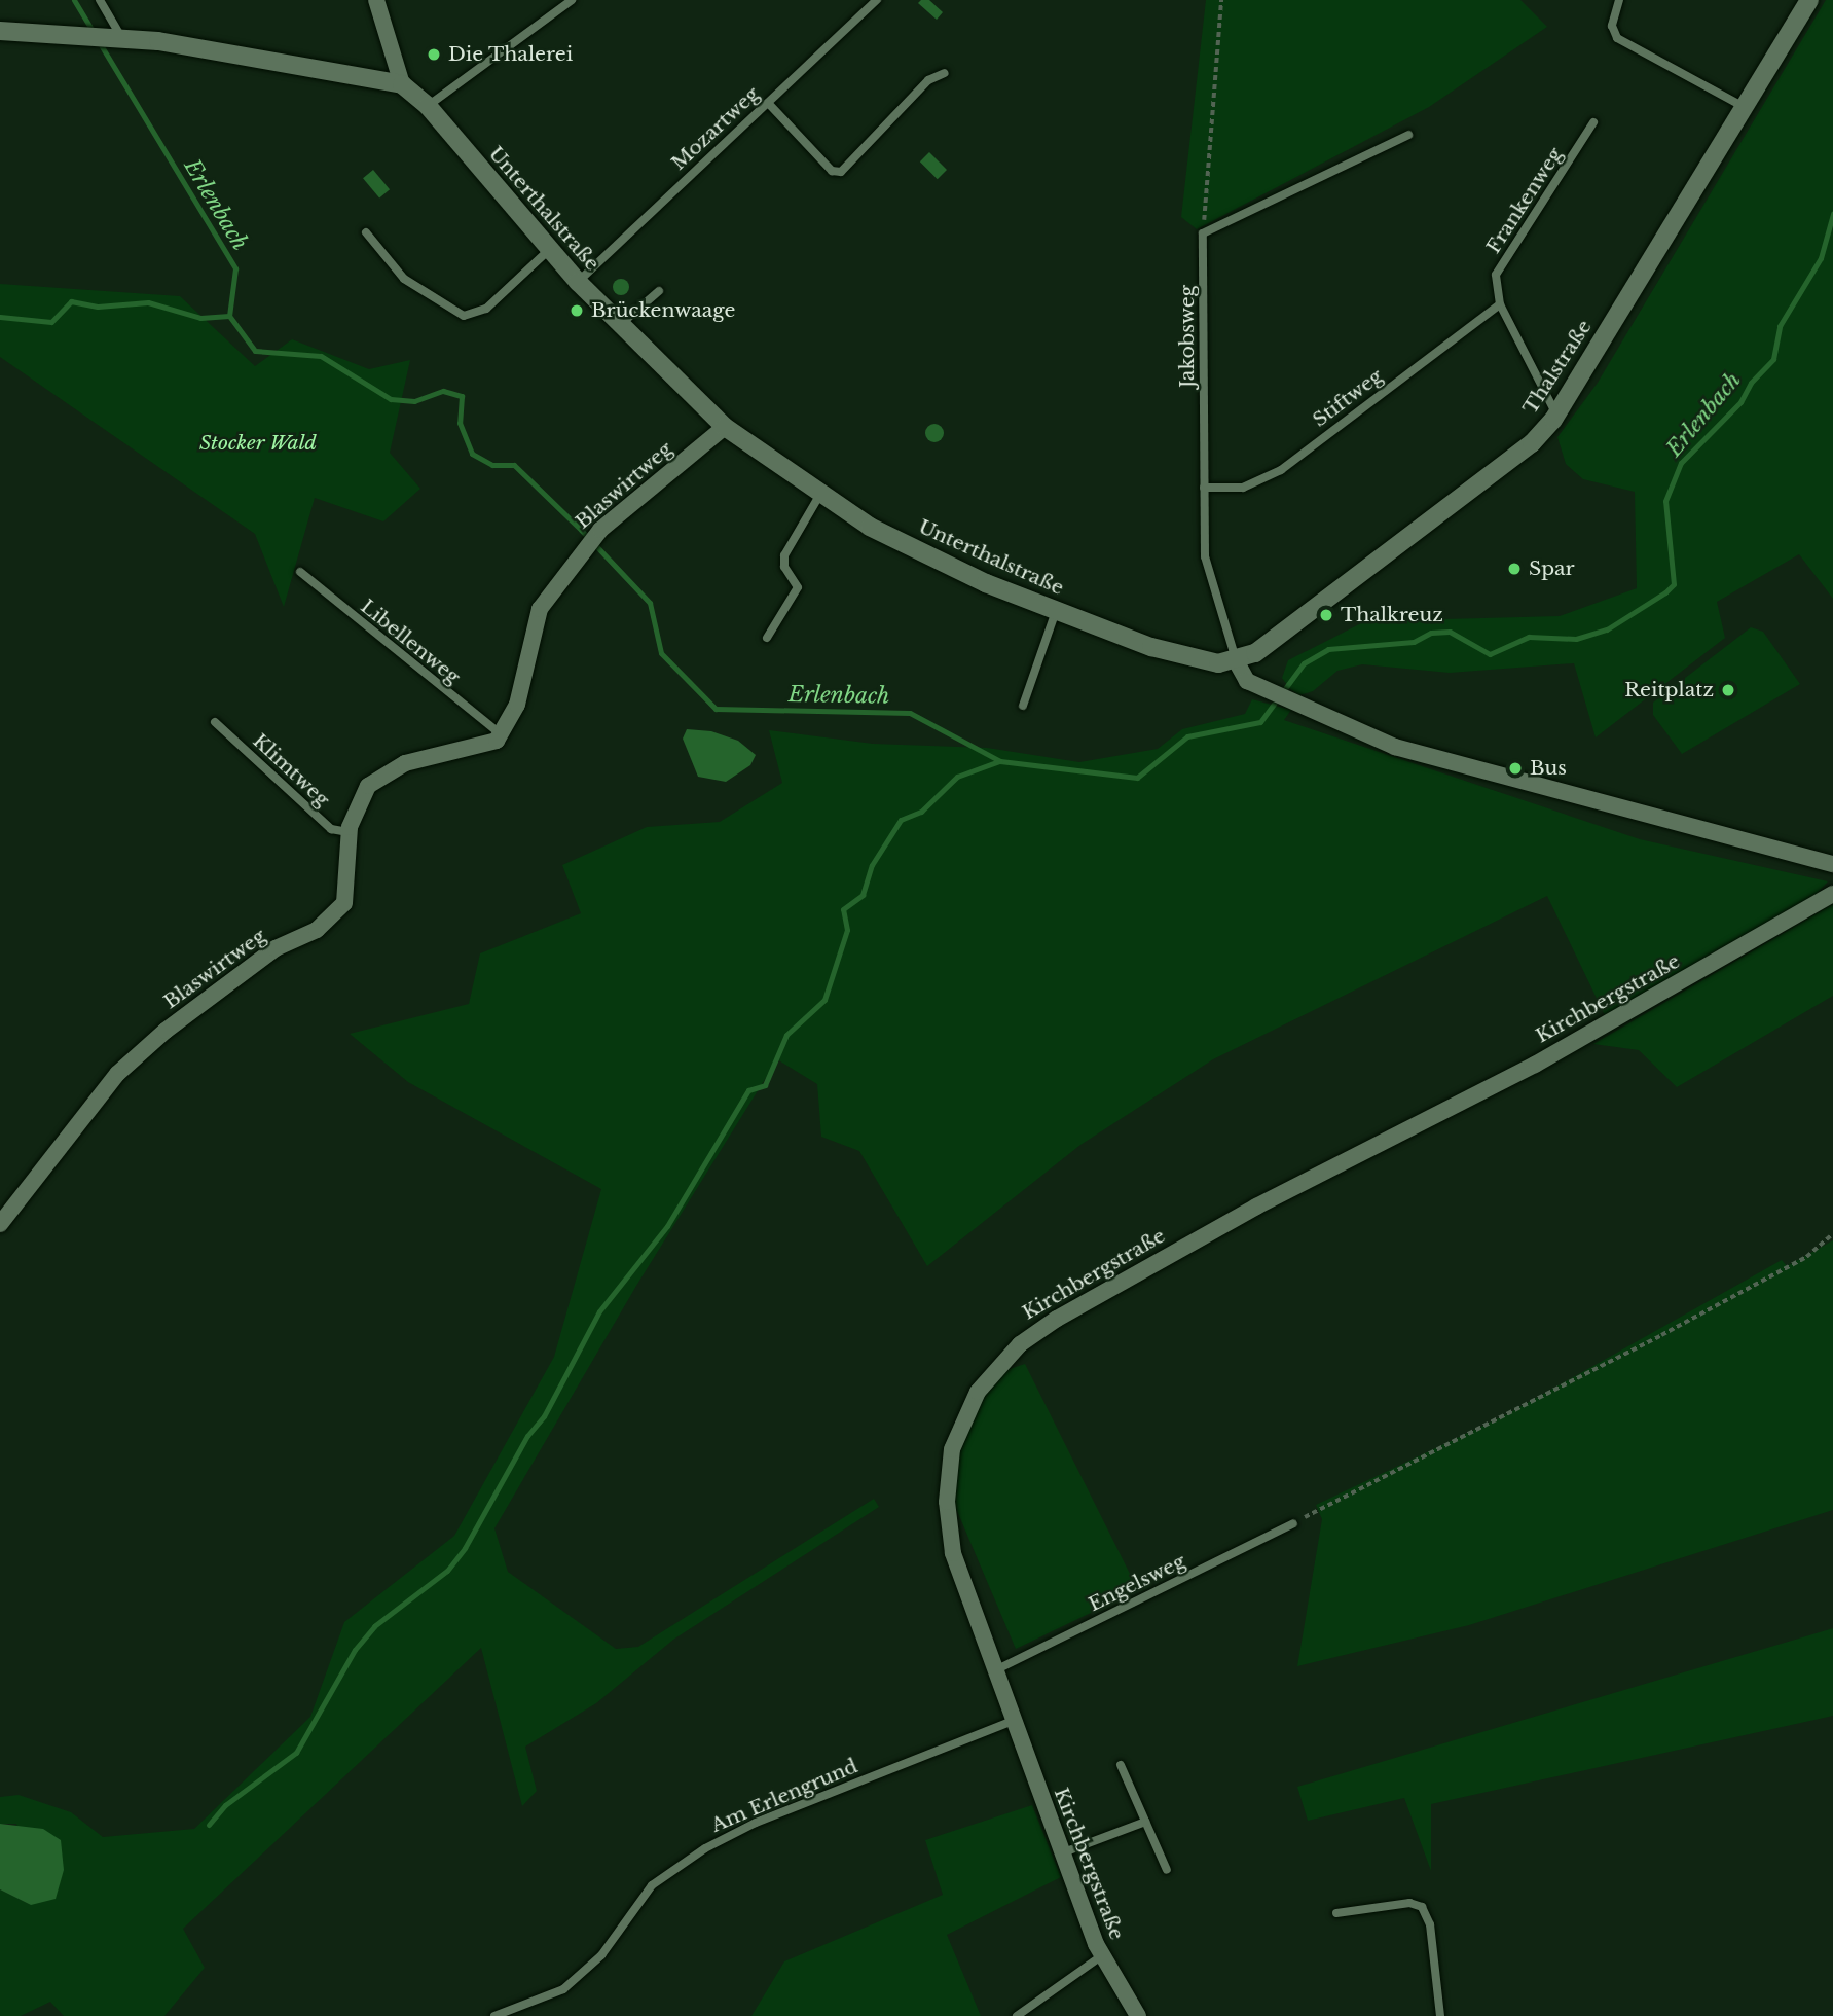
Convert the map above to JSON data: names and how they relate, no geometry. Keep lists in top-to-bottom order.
{
  "streets": {
    "street": [
      "Unterthalstraße",
      "Thalstraße",
      "Blaswirtweg",
      "Kirchbergstraße"
    ],
    "lane": [
      "Mozartweg",
      "Frankenweg",
      "Jakobsweg",
      "Stiftweg",
      "Libellenweg",
      "Klimtweg",
      "Engelsweg",
      "Am Erlengrund"
    ]
  },
  "crossings": [
    ["Mozartweg", "Unterthalstraße"],
    ["Frankenweg", "Thalstraße"],
    ["Frankenweg", "Stiftweg"],
    ["Unterthalstraße", "Jakobsweg"],
    ["Unterthalstraße", "Thalstraße"],
    ["Unterthalstraße", "Blaswirtweg"],
    ["Jakobsweg", "Thalstraße"],
    ["Jakobsweg", "Stiftweg"],
    ["Blaswirtweg", "Libellenweg"],
    ["Blaswirtweg", "Klimtweg"],
    ["Kirchbergstraße", "Engelsweg"],
    ["Kirchbergstraße", "Am Erlengrund"]
  ],
  "water": ["Erlenbach"],
  "parks": ["Stocker Wald"],
  "places": [
    "Die Thalerei",
    "Brückenwaage",
    "Spar",
    "Thalkreuz",
    "Reitplatz",
    "Bus"
  ]
}
